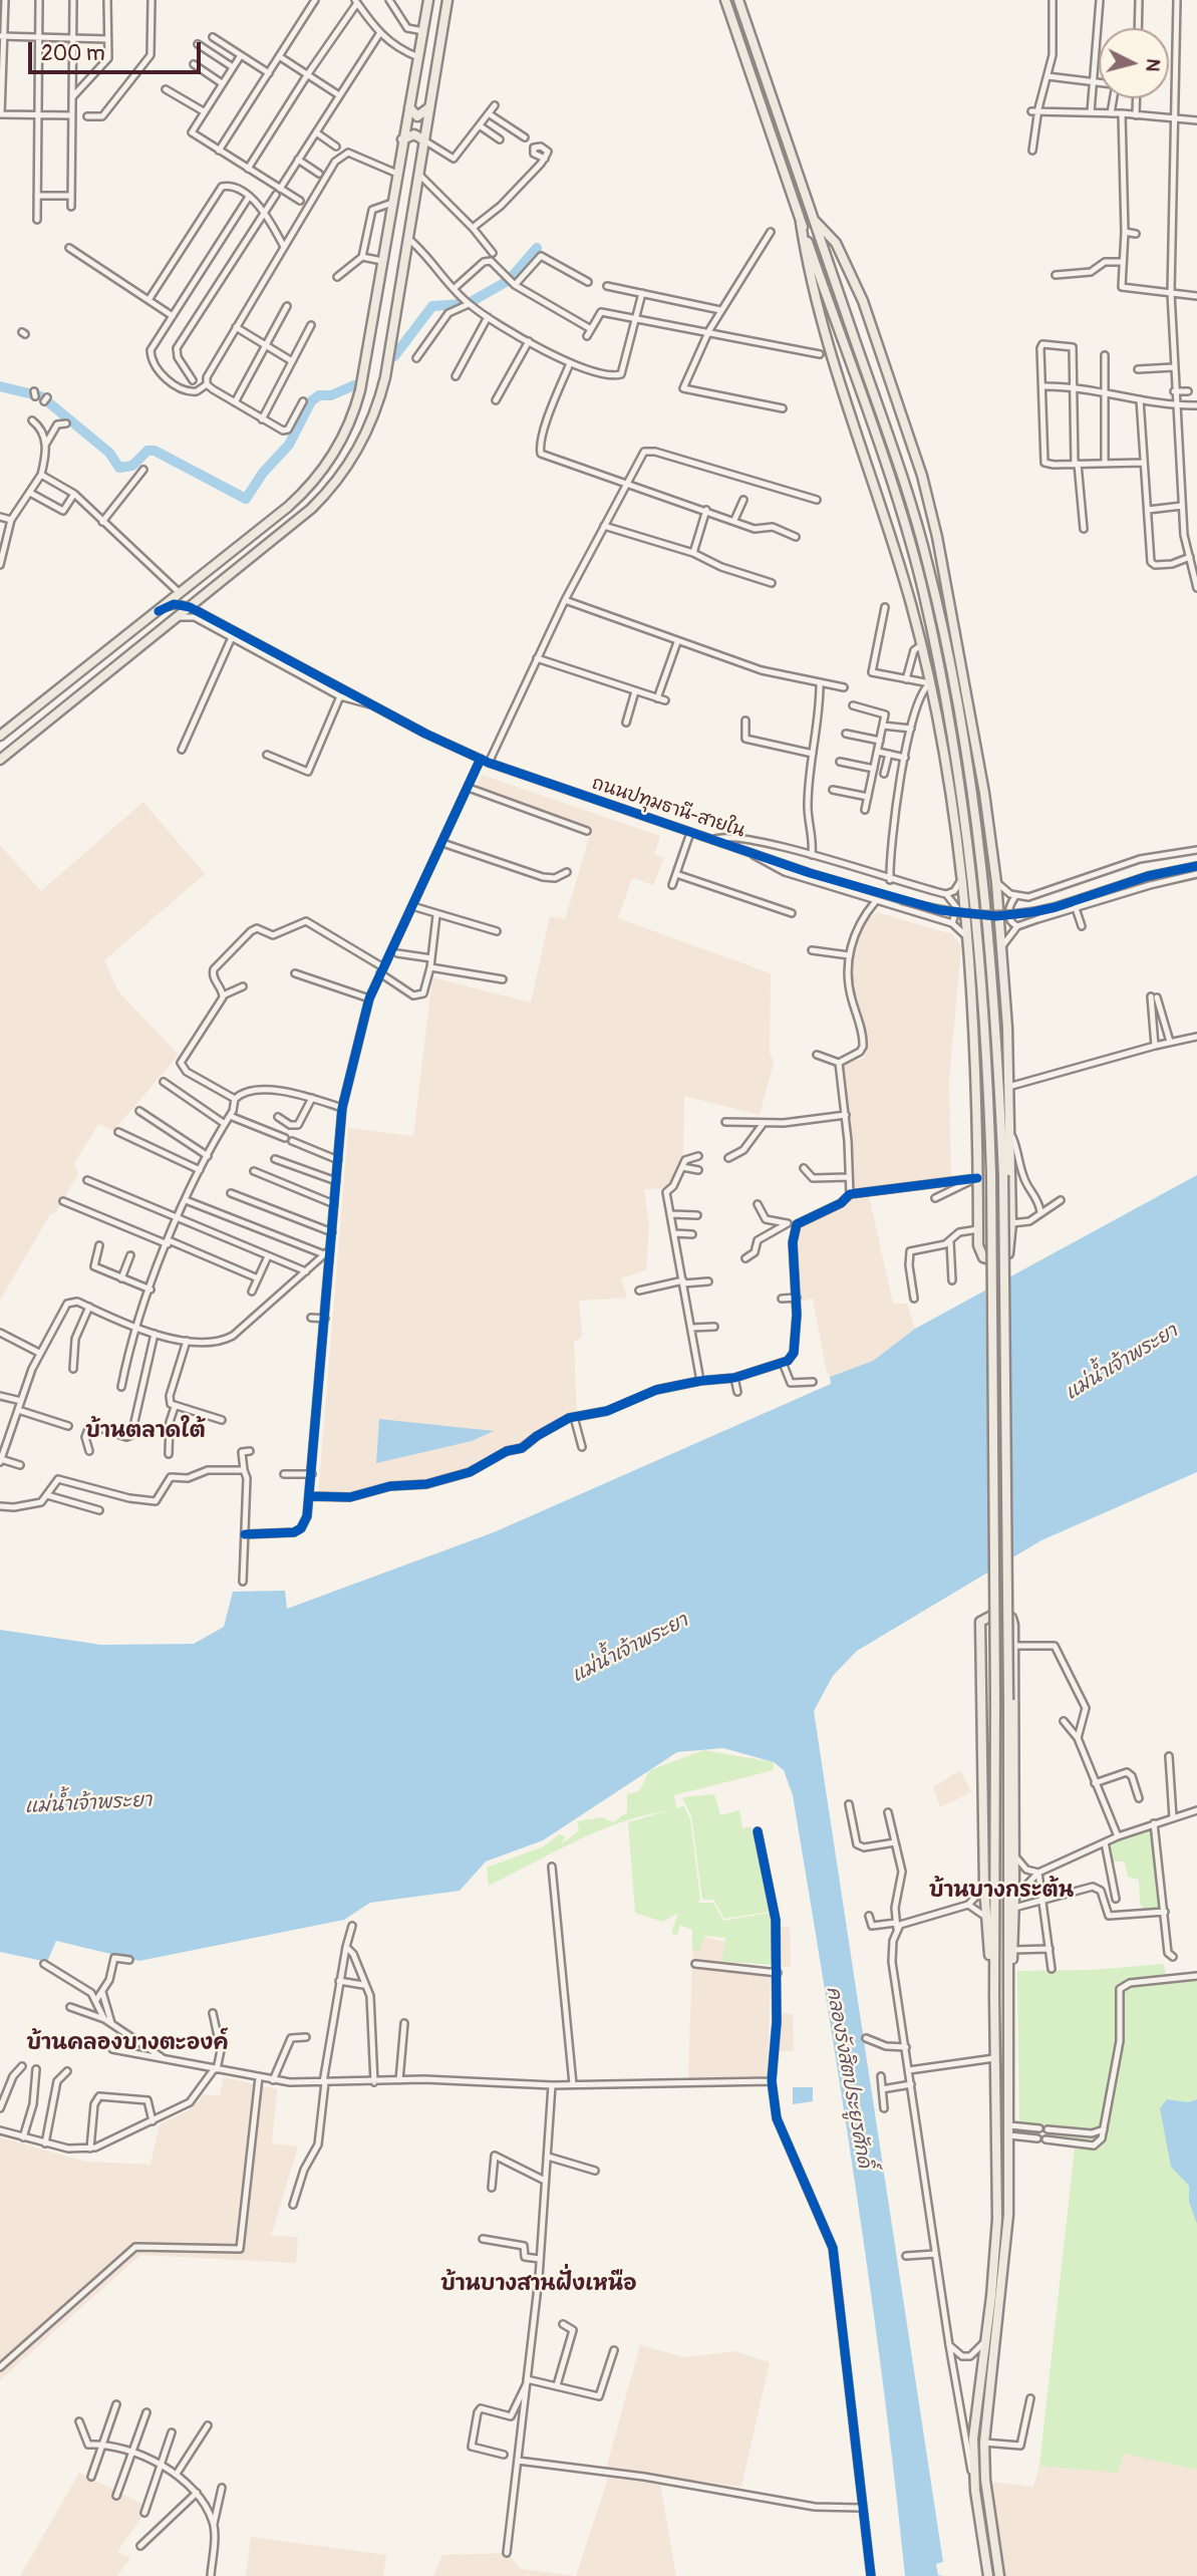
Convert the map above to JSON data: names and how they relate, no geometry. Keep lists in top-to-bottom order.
{
  "streets": {
    "street": ["ถนนปทุมธานี-สายใน"]
  },
  "districts": [
    "บ้านตลาดใต้",
    "บ้านบางกระต้น",
    "บ้านคลองบางตะองค์",
    "บ้านบางสานฝั่งเหนือ"
  ],
  "water": ["แม่น้ำเจ้าพระยา", "คลองรังสิตประยูรศักดิ์"],
  "scale_bar": "200 m",
  "north": "right"
}
